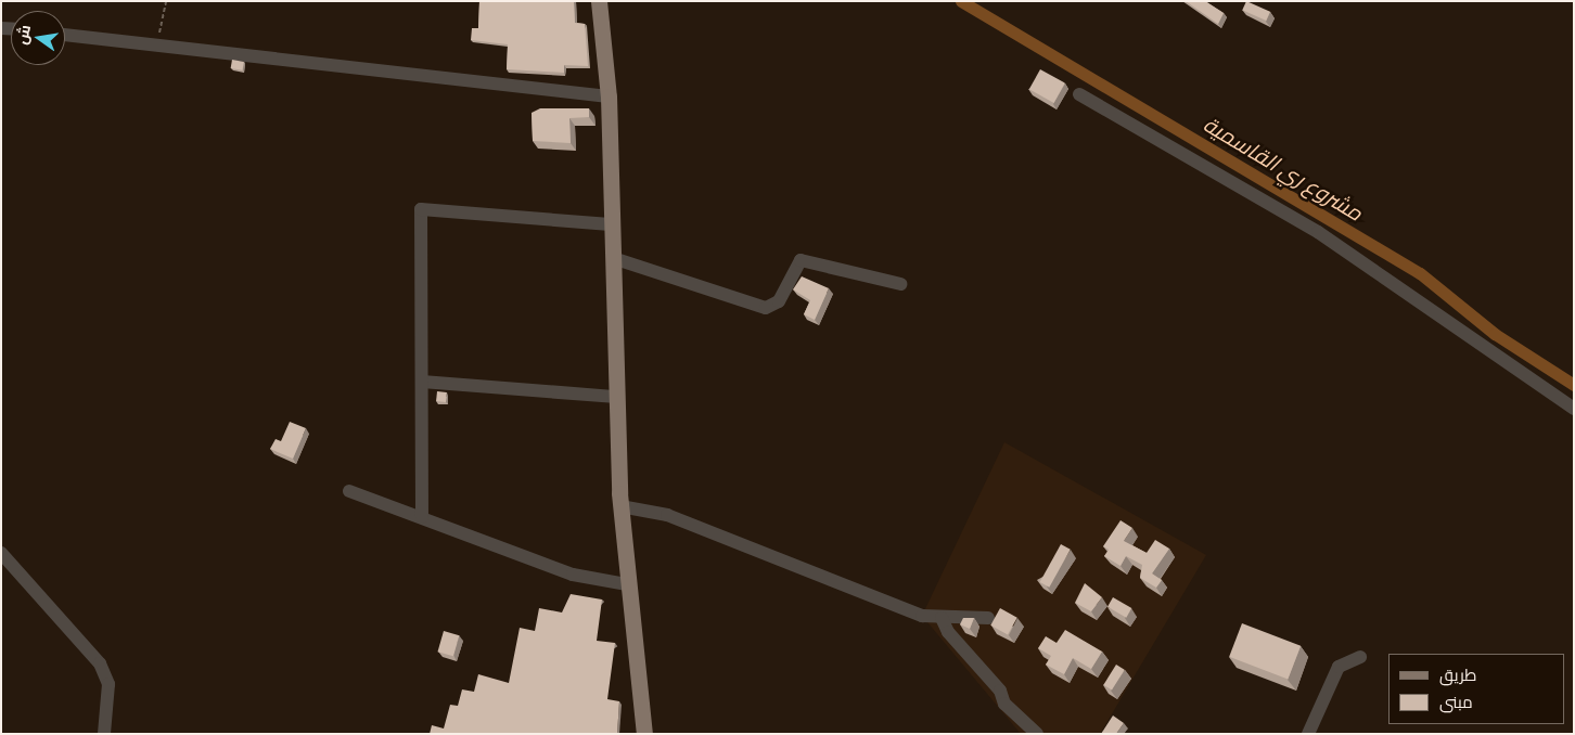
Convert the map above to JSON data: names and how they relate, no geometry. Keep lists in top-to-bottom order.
{
  "water": ["مشروع ري القاسمية"],
  "legend": ["طريق", "مبنى"],
  "north": "left"
}
